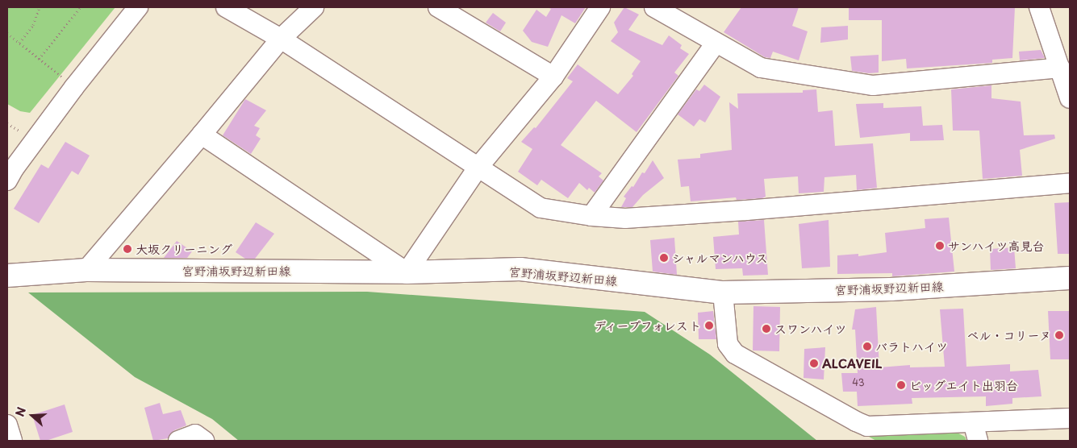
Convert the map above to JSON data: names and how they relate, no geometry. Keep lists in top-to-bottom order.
{
  "streets": {
    "main road": ["宮野浦坂野辺新田線"]
  },
  "places": [
    "サンハイツ高見台",
    "大坂クリーニング",
    "シャルマンハウス",
    "ディープフォレスト",
    "スワンハイツ",
    "ベル・コリーヌ",
    "バラトハイツ",
    "ALCAVEIL",
    "ビッグエイト出羽台"
  ],
  "house_numbers": ["43"],
  "north": "left"
}
